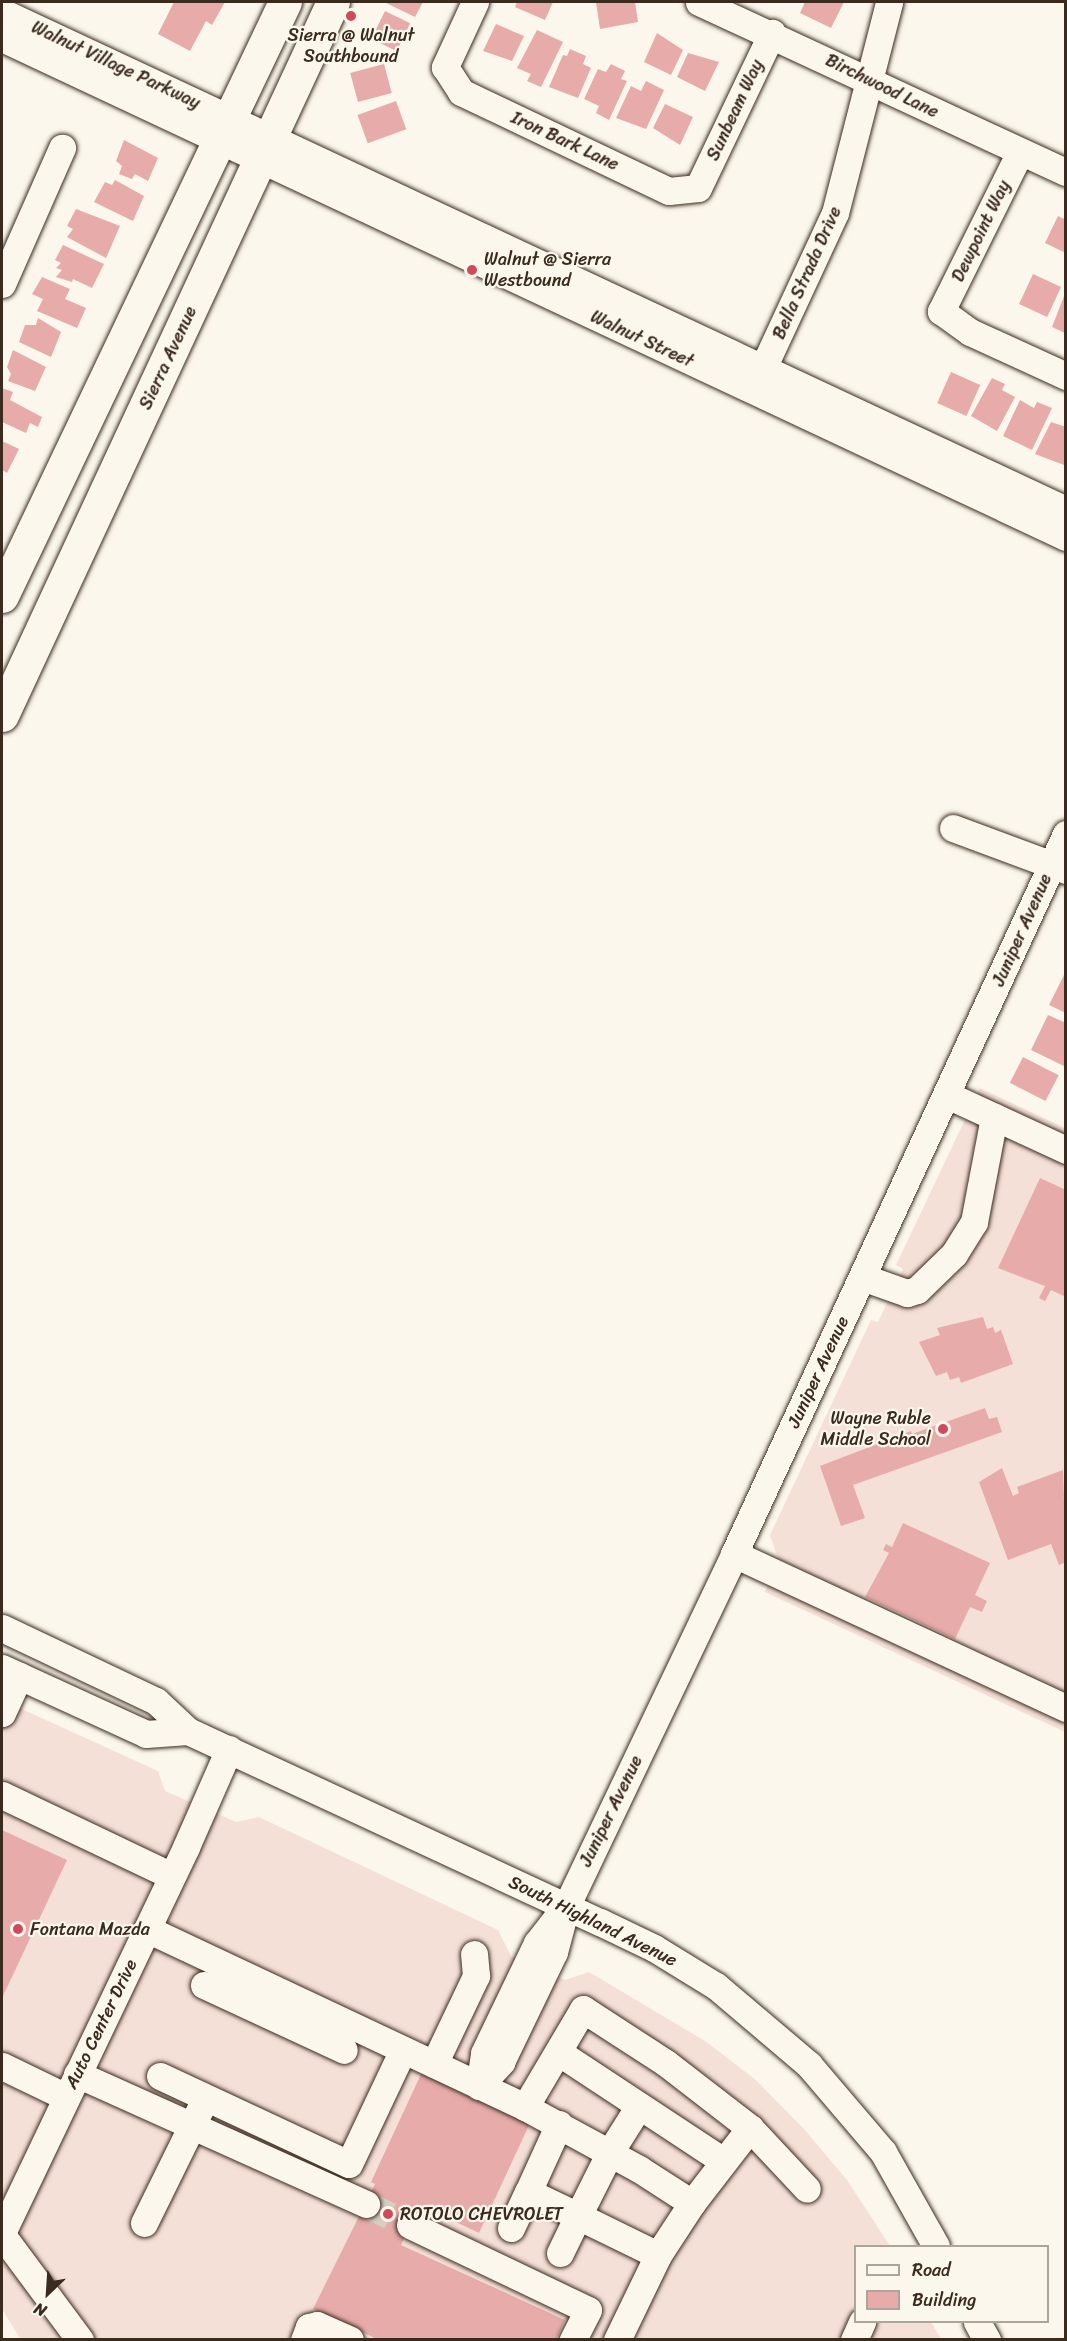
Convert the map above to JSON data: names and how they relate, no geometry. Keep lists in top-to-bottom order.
{
  "streets": {
    "main road": ["Sierra Avenue"],
    "street": [
      "Walnut Village Parkway",
      "Birchwood Lane",
      "Sunbeam Way",
      "Iron Bark Lane",
      "Dewpoint Way",
      "Bella Strada Drive",
      "Walnut Street",
      "Juniper Avenue",
      "South Highland Avenue",
      "Auto Center Drive"
    ]
  },
  "crossings": [
    ["Walnut Village Parkway", "Walnut Street"],
    ["Birchwood Lane", "Sunbeam Way"],
    ["Birchwood Lane", "Dewpoint Way"],
    ["Birchwood Lane", "Bella Strada Drive"],
    ["Sunbeam Way", "Iron Bark Lane"],
    ["Bella Strada Drive", "Walnut Street"],
    ["Walnut Street", "Sierra Avenue"],
    ["Juniper Avenue", "South Highland Avenue"],
    ["South Highland Avenue", "Auto Center Drive"]
  ],
  "places": [
    "Sierra @ Walnut Southbound",
    "Walnut @ Sierra Westbound",
    "Wayne Ruble Middle School",
    "Fontana Mazda",
    "ROTOLO CHEVROLET"
  ],
  "legend": ["Road", "Building"],
  "north": "bottom left"
}
